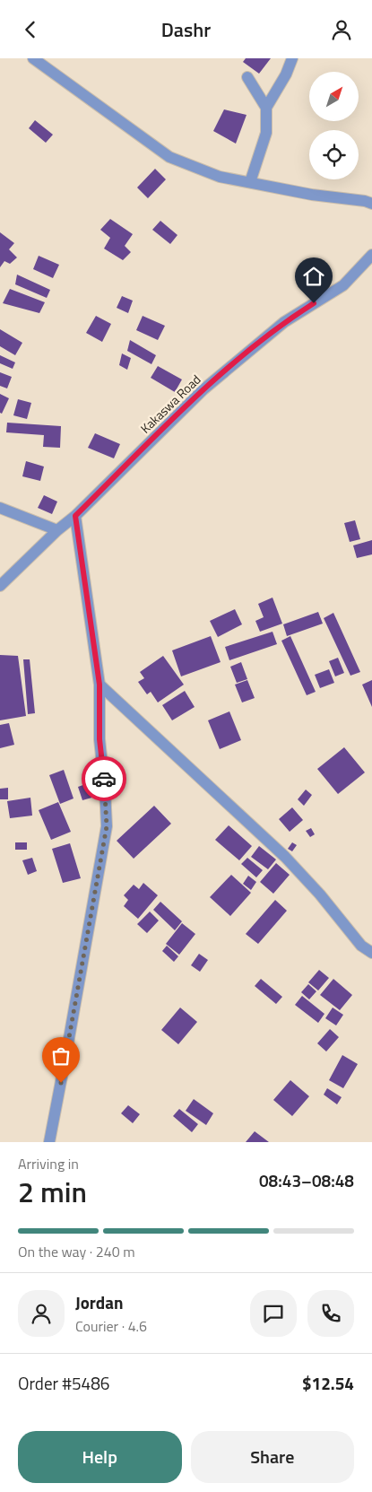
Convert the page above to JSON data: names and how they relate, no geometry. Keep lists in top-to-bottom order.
{
  "streets": {
    "street": ["Kakaswa Road"]
  },
  "north": "top right",
  "page": {
    "header": "Dashr",
    "heading": ["2 min", "Arriving in", "08:43–08:48"],
    "panel": [
      "Jordan",
      "Courier · 4.6",
      "Order #5486",
      "$12.54"
    ],
    "bar": "On the way · 240 m",
    "buttons": ["Help", "Share"]
  }
}
